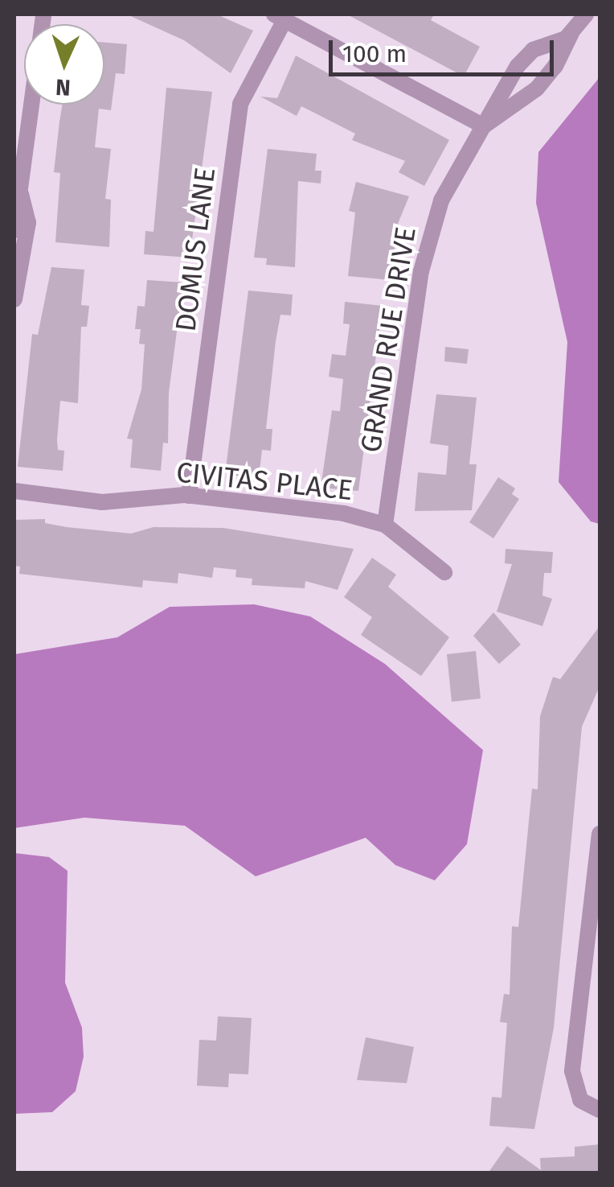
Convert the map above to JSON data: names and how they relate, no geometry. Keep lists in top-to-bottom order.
{
  "streets": {
    "street": ["DOMUS LANE", "GRAND RUE DRIVE", "CIVITAS PLACE"]
  },
  "crossings": [
    ["DOMUS LANE", "CIVITAS PLACE"],
    ["GRAND RUE DRIVE", "CIVITAS PLACE"]
  ],
  "scale_bar": "100 m",
  "north": "bottom"
}
